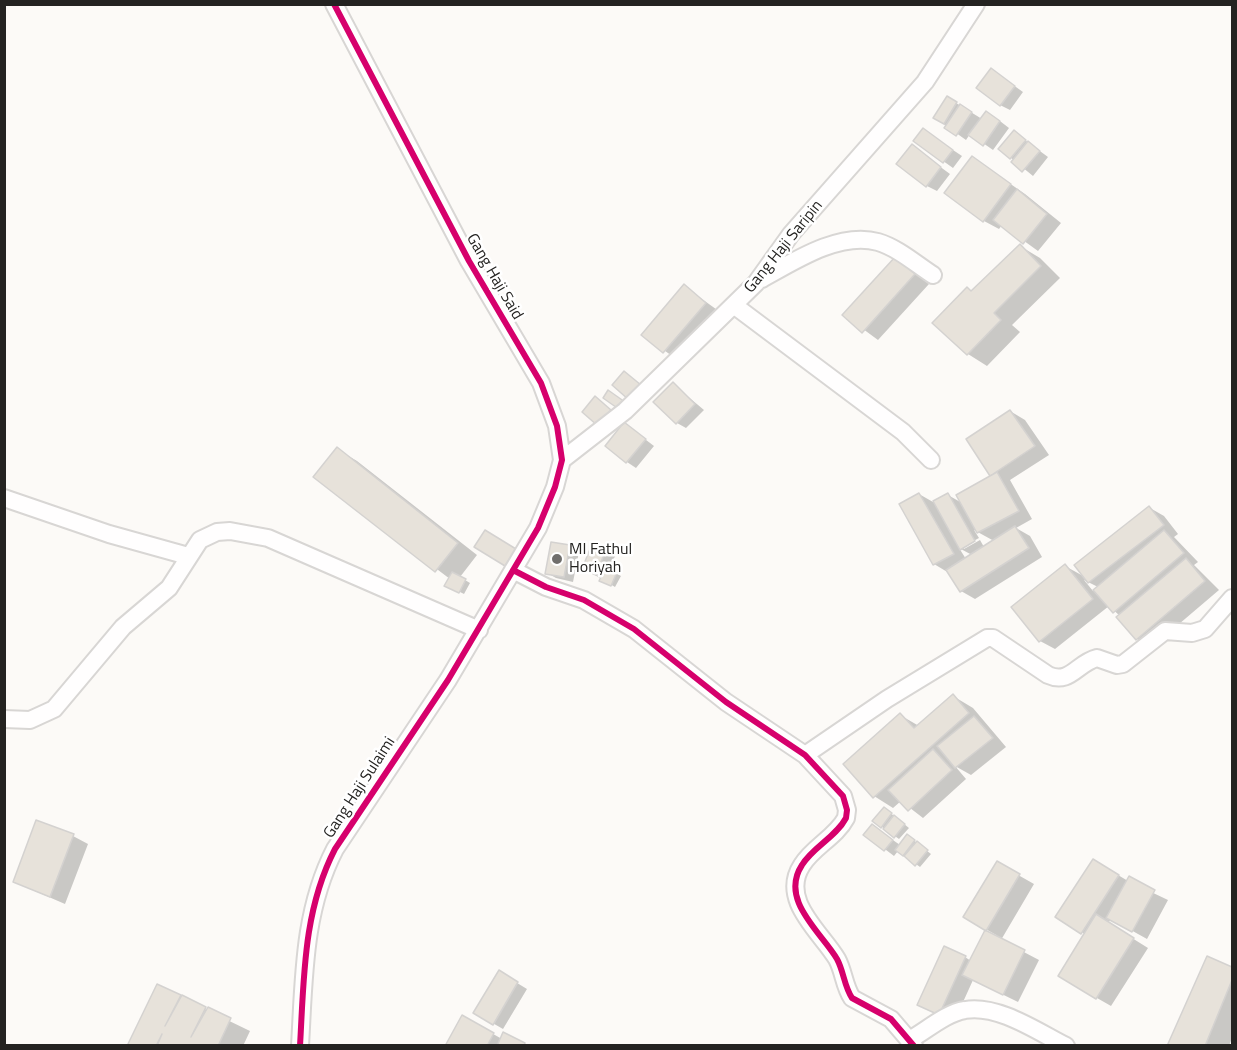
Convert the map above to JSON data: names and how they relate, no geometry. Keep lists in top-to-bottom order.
{
  "streets": {
    "street": ["Gang Haji Saripin", "Gang Haji Said", "Gang Haji Sulaimi"]
  },
  "crossings": [
    ["Gang Haji Saripin", "Gang Haji Said"],
    ["Gang Haji Said", "Gang Haji Sulaimi"]
  ],
  "places": ["MI Fathul Horiyah"]
}
